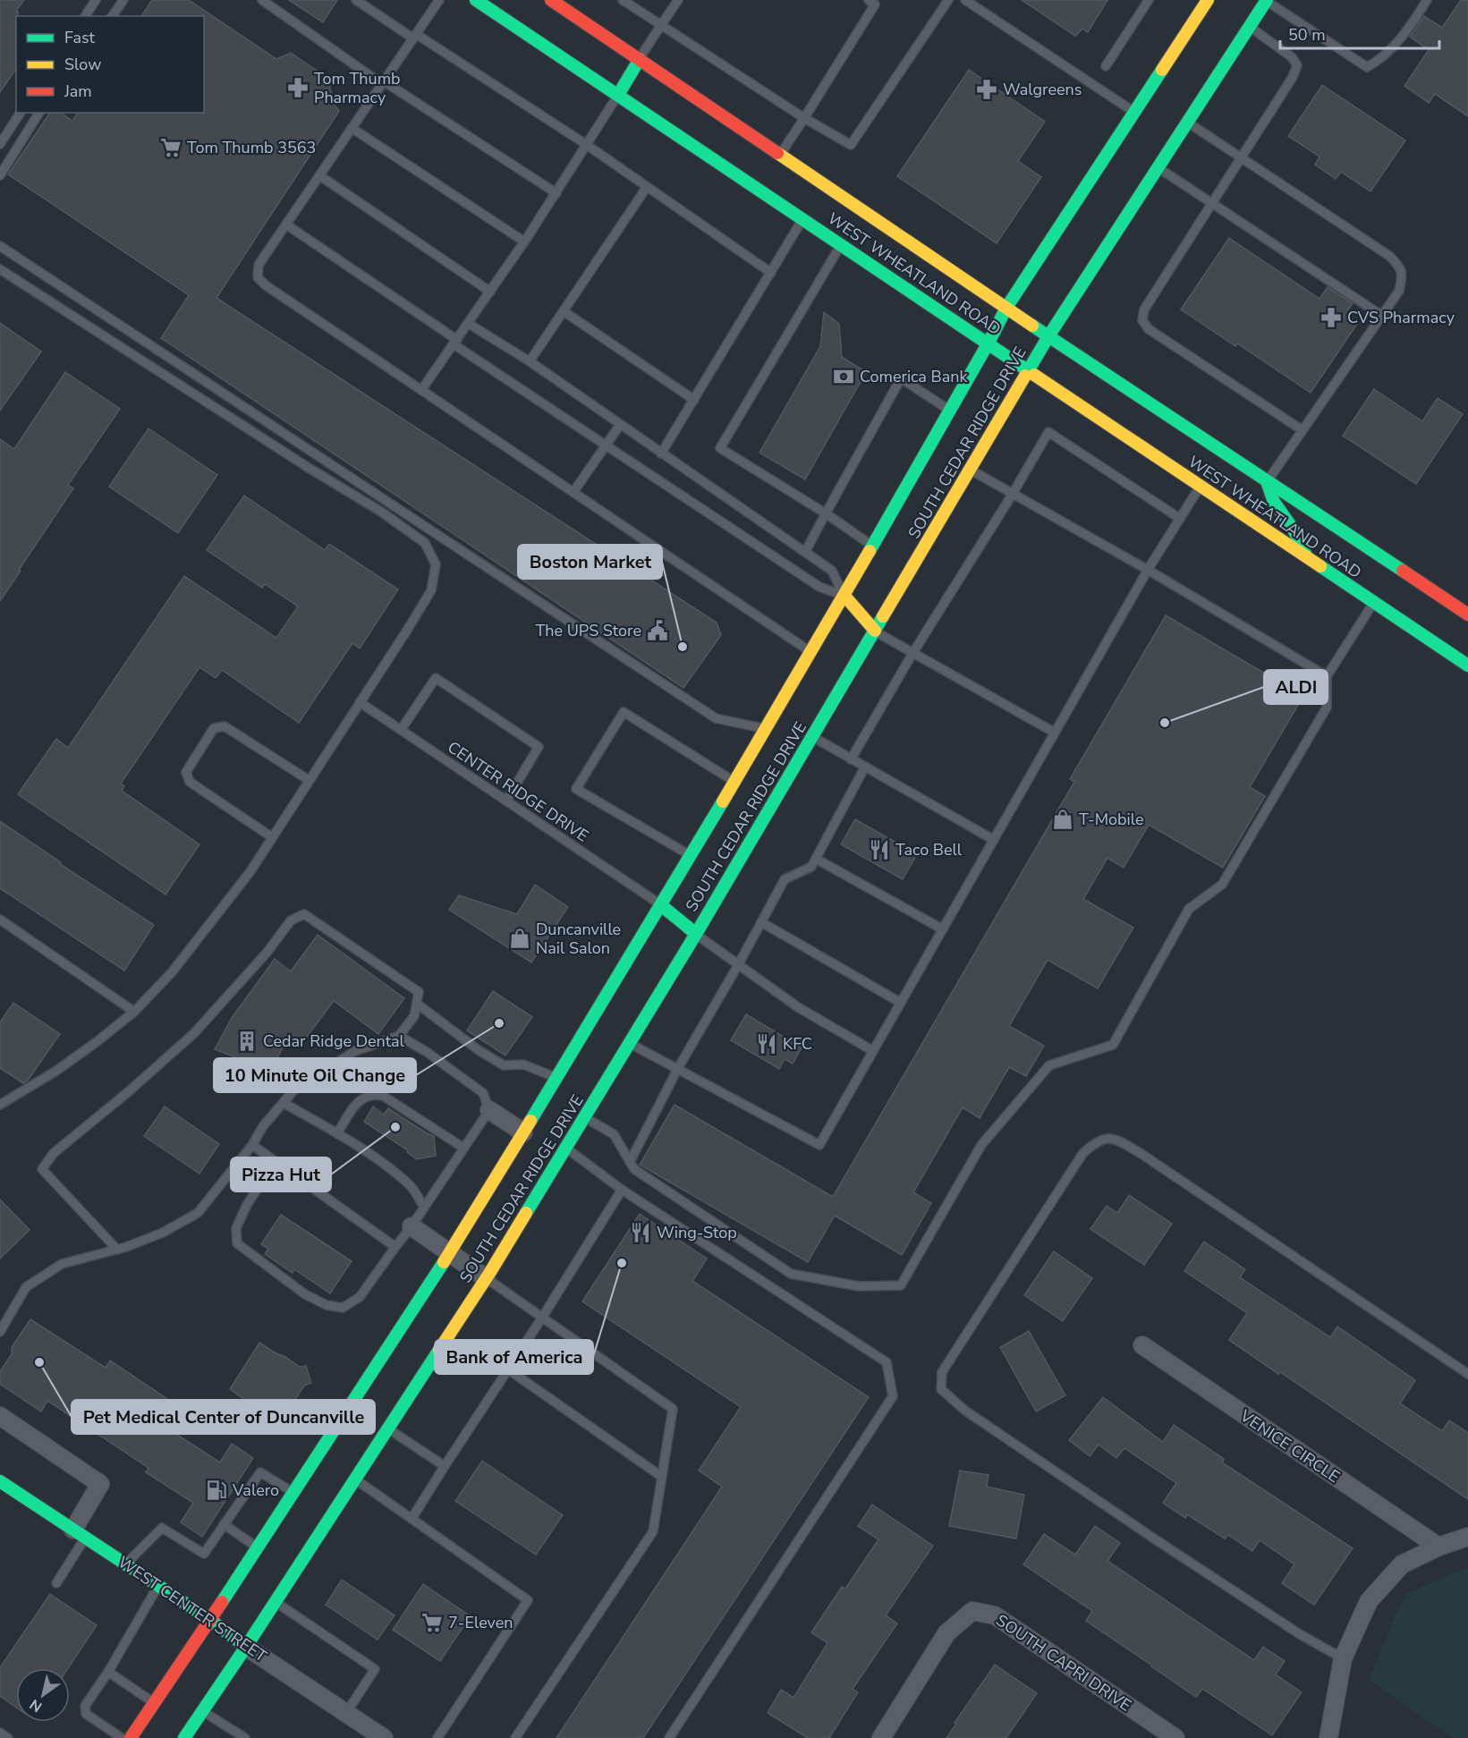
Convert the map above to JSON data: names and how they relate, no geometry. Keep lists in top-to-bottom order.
{
  "streets": {
    "main road": ["WEST WHEATLAND ROAD", "SOUTH CEDAR RIDGE DRIVE", "WEST CENTER STREET"],
    "street": ["VENICE CIRCLE", "SOUTH CAPRI DRIVE"],
    "lane": ["CENTER RIDGE DRIVE"]
  },
  "crossings": [
    ["WEST WHEATLAND ROAD", "SOUTH CEDAR RIDGE DRIVE"],
    ["SOUTH CEDAR RIDGE DRIVE", "CENTER RIDGE DRIVE"],
    ["SOUTH CEDAR RIDGE DRIVE", "WEST CENTER STREET"]
  ],
  "places": {
    "pharmacy": ["Tom Thumb Pharmacy", "Walgreens", "CVS Pharmacy"],
    "supermarket": ["Tom Thumb 3563", "7-Eleven"],
    "bank": ["Comerica Bank"],
    "public building": ["The UPS Store"],
    "other": [
      "Boston Market",
      "ALDI",
      "10 Minute Oil Change",
      "Pizza Hut",
      "Bank of America",
      "Pet Medical Center of Duncanville"
    ],
    "shop": ["T-Mobile", "Duncanville Nail Salon"],
    "restaurant": ["Taco Bell", "KFC", "Wing-Stop"],
    "building": ["Cedar Ridge Dental"],
    "fuel station": ["Valero"]
  },
  "legend": ["Fast", "Slow", "Jam"],
  "scale_bar": "50 m",
  "north": "bottom left"
}
